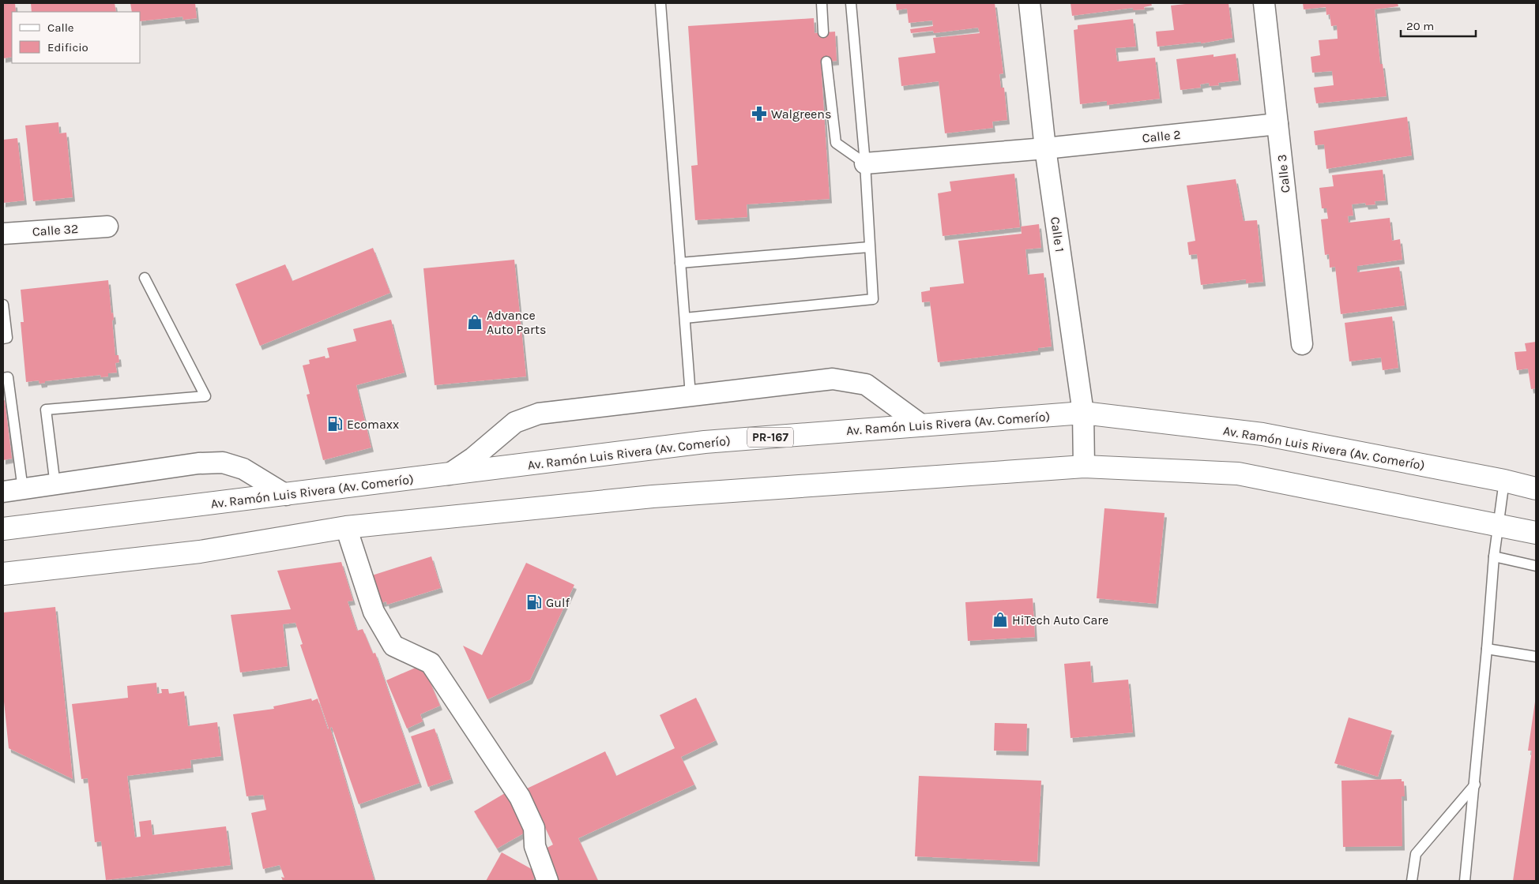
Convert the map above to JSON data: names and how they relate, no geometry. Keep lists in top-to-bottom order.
{
  "streets": {
    "main road": ["Av. Ramón Luis Rivera (Av. Comerío)", "PR-167"],
    "street": [
      "Calle 2",
      "Calle 3",
      "Calle 32",
      "Calle 1"
    ]
  },
  "crossings": [
    ["Calle 2", "Calle 3"],
    ["Calle 2", "Calle 1"],
    ["Calle 1", "Av. Ramón Luis Rivera (Av. Comerío)"]
  ],
  "places": {
    "pharmacy": ["Walgreens"],
    "shop": ["Advance Auto Parts", "HiTech Auto Care"],
    "fuel station": ["Ecomaxx", "Gulf"]
  },
  "legend": ["Calle", "Edificio"],
  "scale_bar": "20 m"
}
